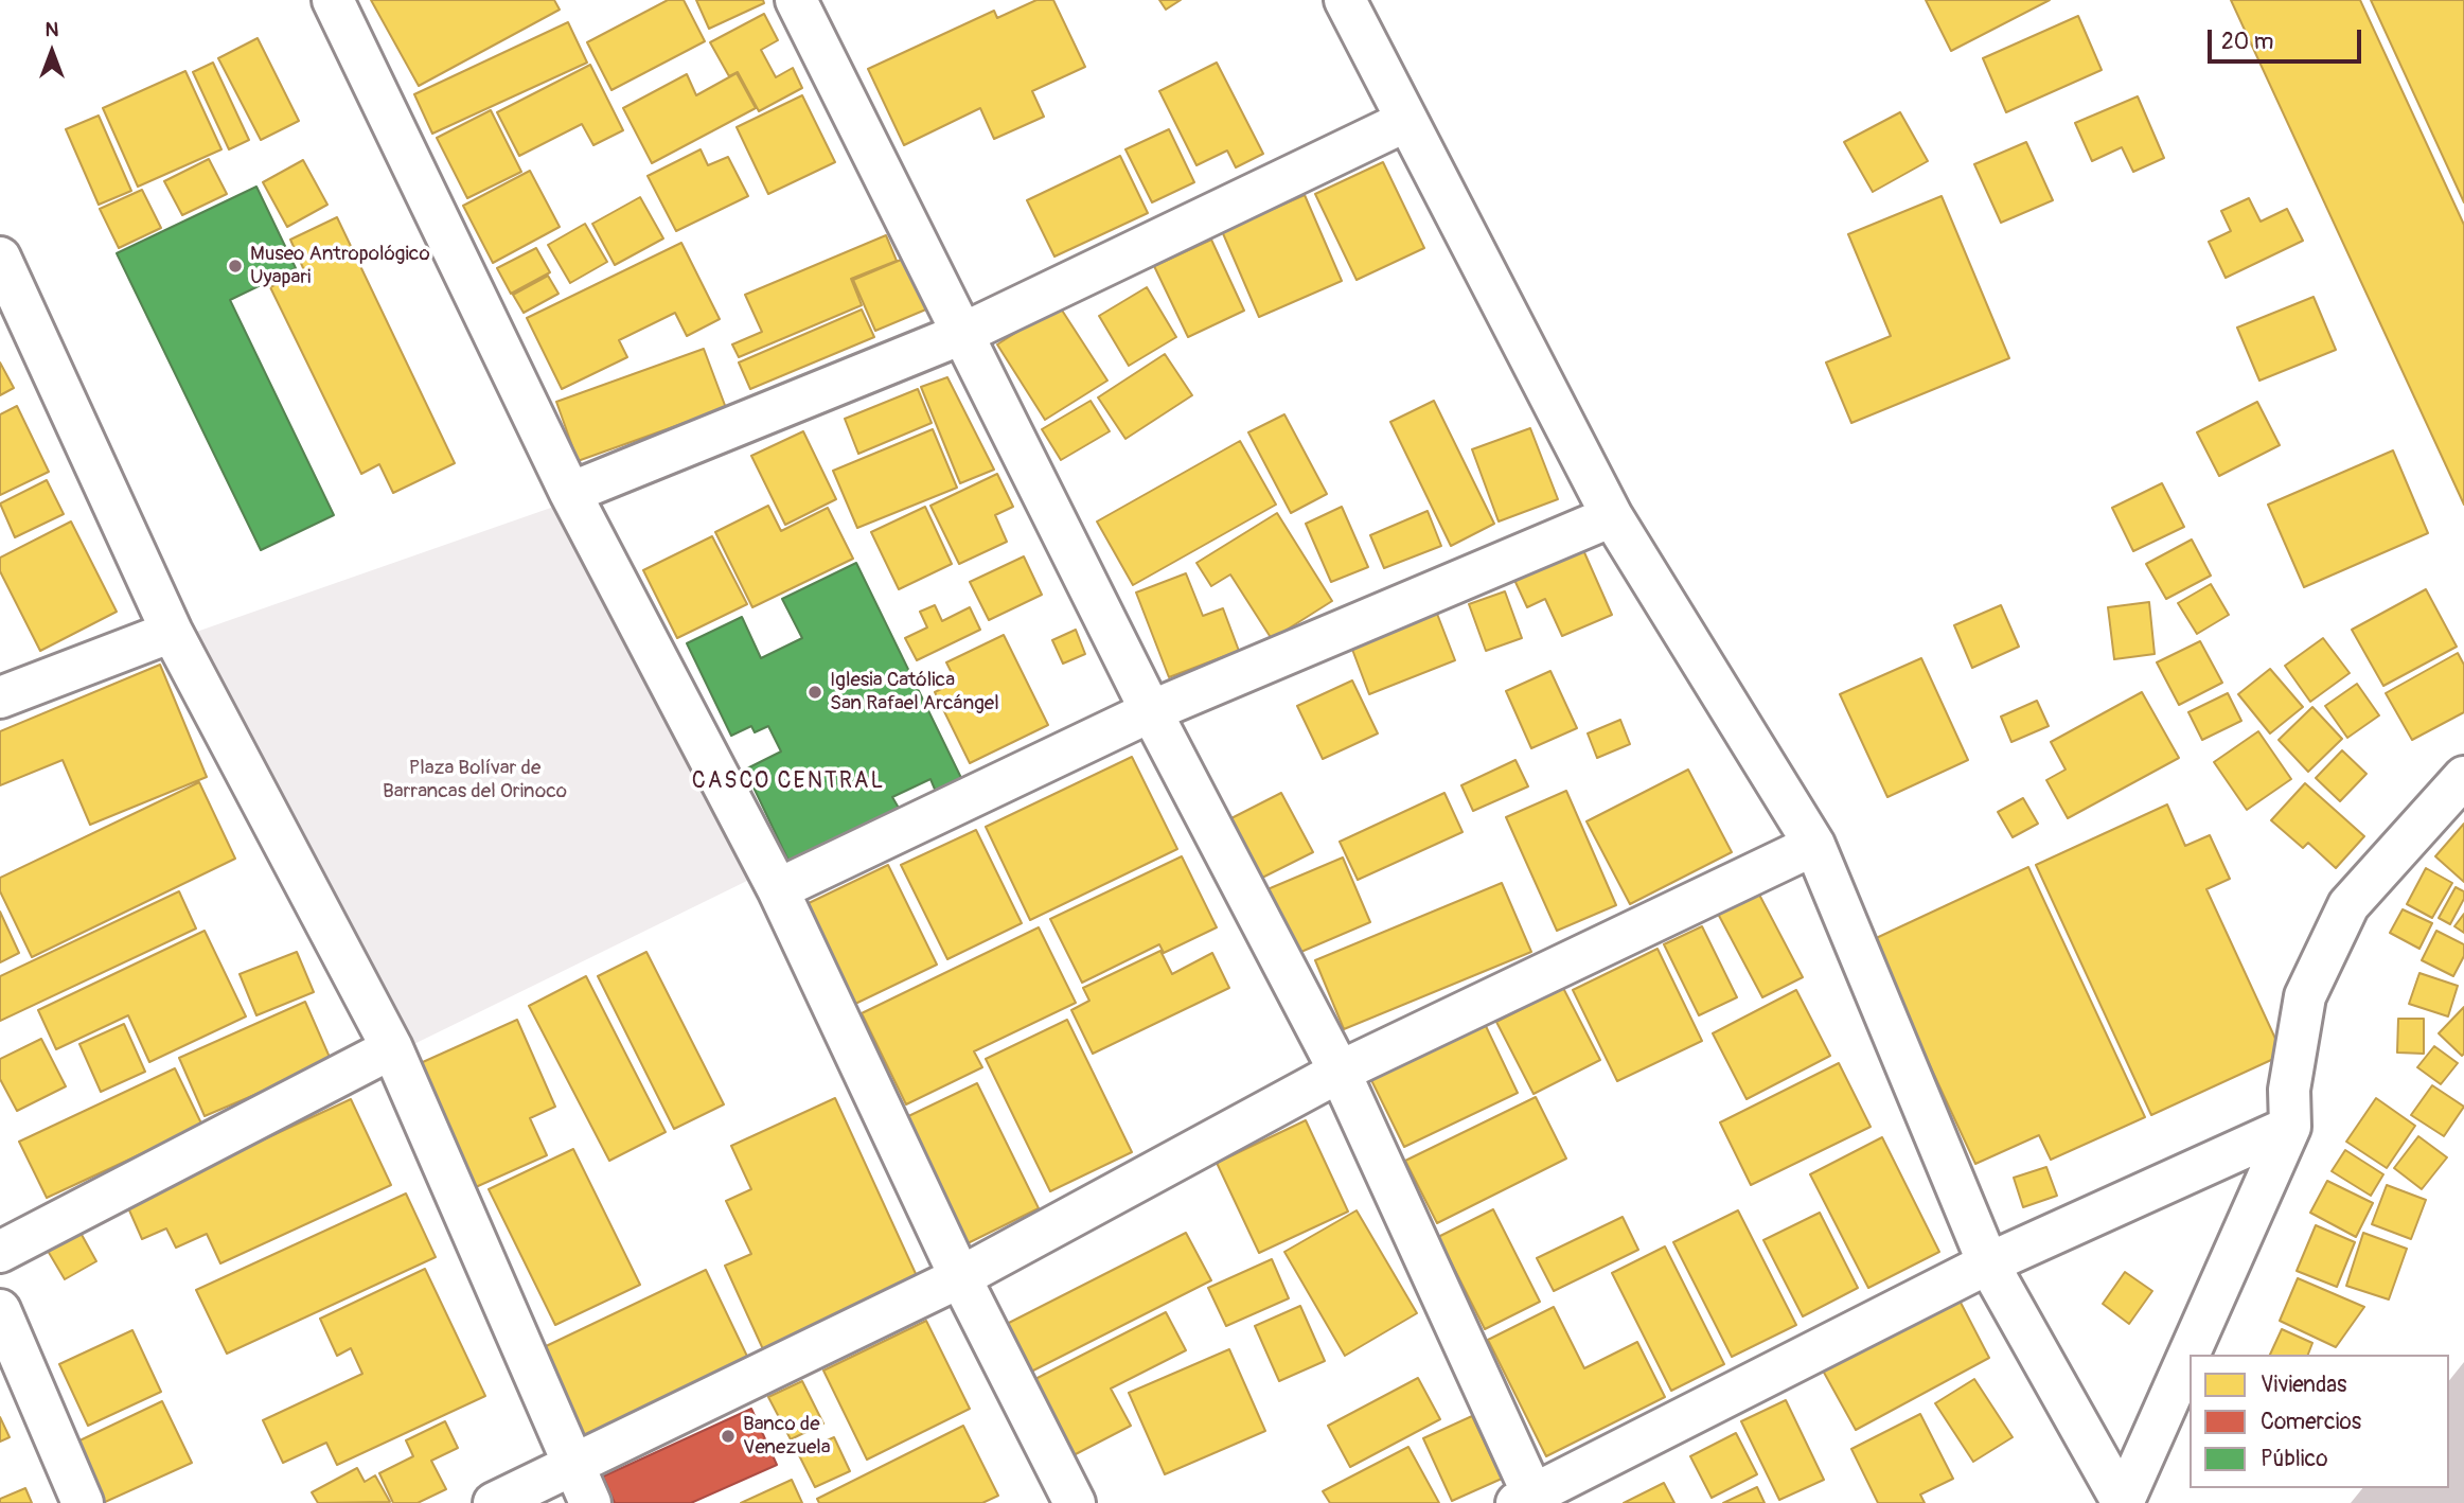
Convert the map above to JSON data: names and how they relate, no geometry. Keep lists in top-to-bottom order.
{
  "districts": ["CASCO CENTRAL"],
  "parks": ["Plaza Bolívar de Barrancas del Orinoco"],
  "places": ["Museo Antropológico Uyapari", "Iglesia Católica San Rafael Arcángel", "Banco de Venezuela"],
  "legend": ["Viviendas", "Comercios", "Público"],
  "scale_bar": "20 m",
  "north": "top"
}
